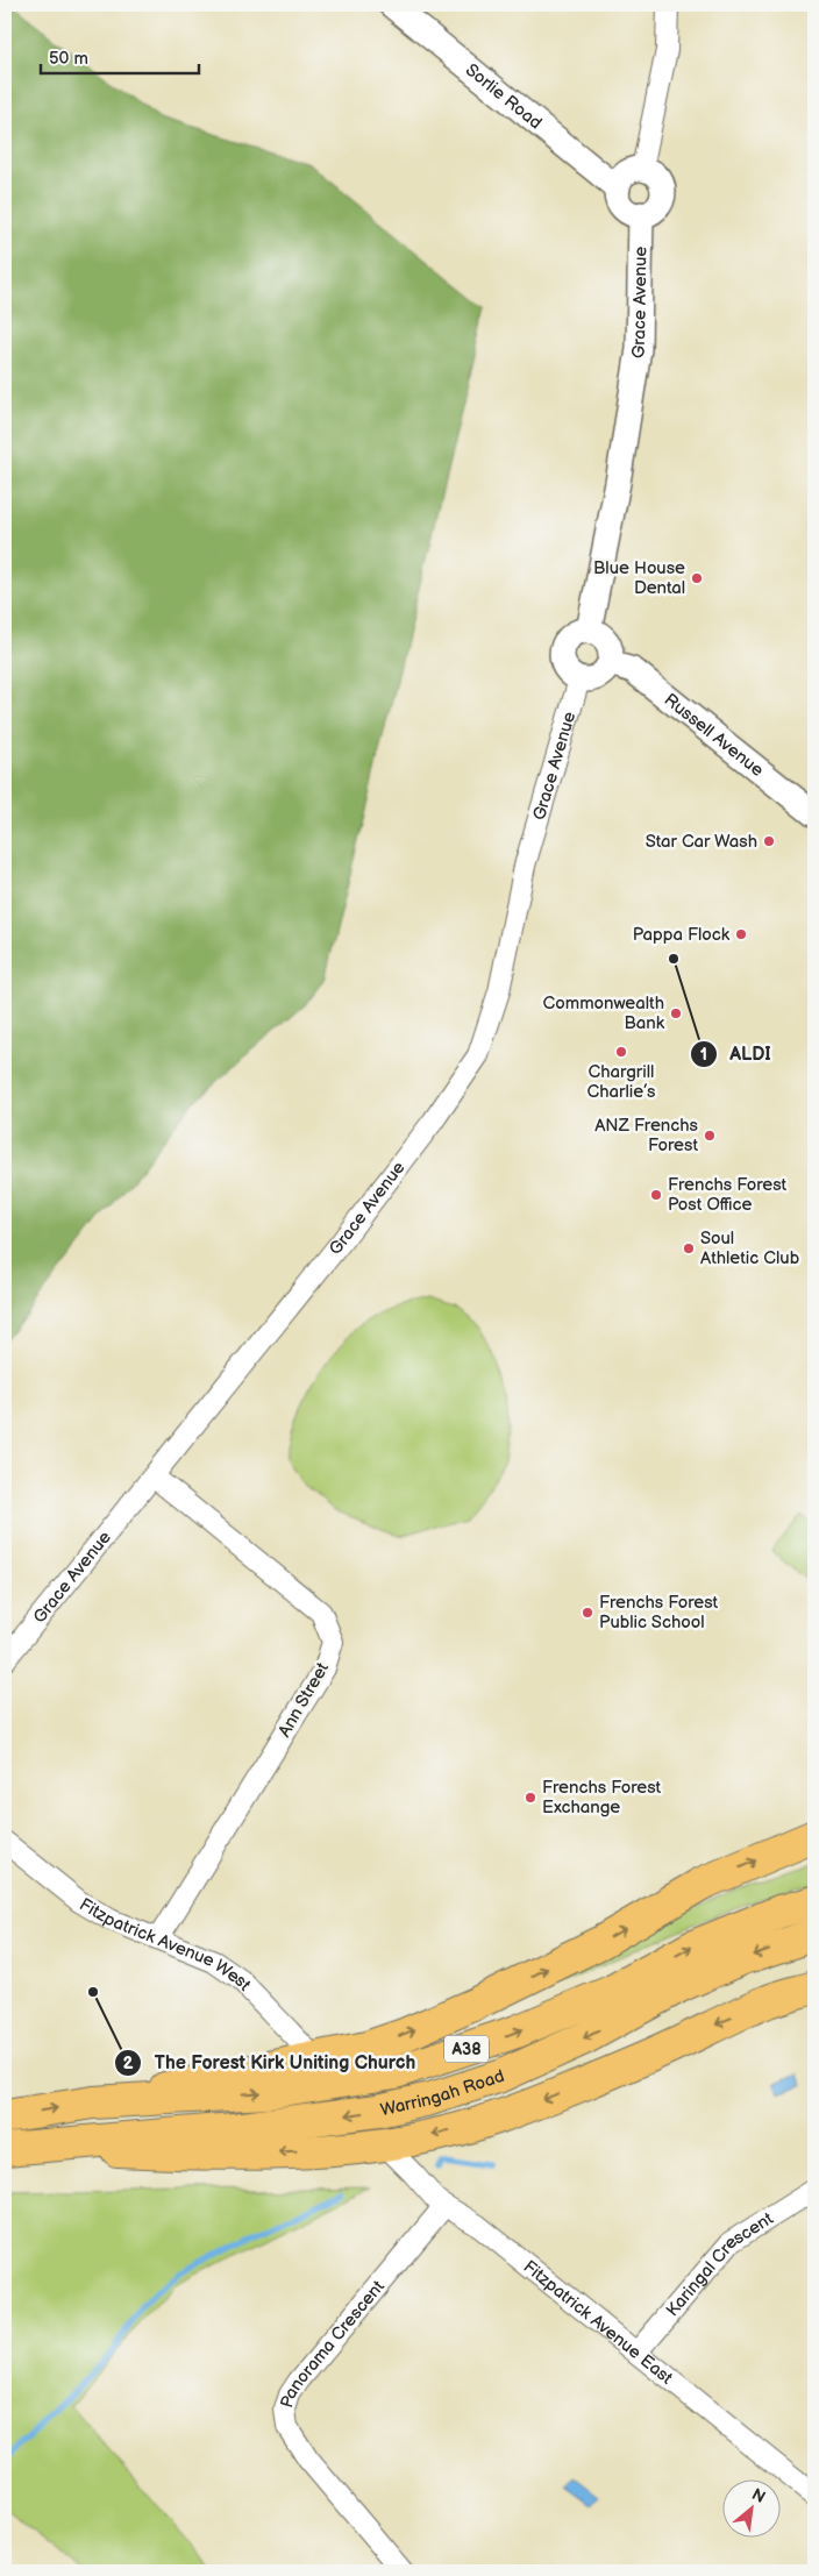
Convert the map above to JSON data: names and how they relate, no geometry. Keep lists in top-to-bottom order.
{
  "streets": {
    "main road": ["A38", "Warringah Road"],
    "street": [
      "Sorlie Road",
      "Grace Avenue",
      "Russell Avenue",
      "Ann Street",
      "Fitzpatrick Avenue West",
      "Karingal Crescent",
      "Fitzpatrick Avenue East",
      "Panorama Crescent"
    ]
  },
  "crossings": [
    ["Sorlie Road", "Grace Avenue"],
    ["Grace Avenue", "Russell Avenue"],
    ["Grace Avenue", "Ann Street"],
    ["Ann Street", "Fitzpatrick Avenue West"],
    ["Fitzpatrick Avenue West", "Warringah Road"],
    ["Warringah Road", "Fitzpatrick Avenue East"],
    ["Karingal Crescent", "Fitzpatrick Avenue East"],
    ["Fitzpatrick Avenue East", "Panorama Crescent"]
  ],
  "places": [
    "Blue House Dental",
    "Star Car Wash",
    "Pappa Flock",
    "ALDI",
    "Commonwealth Bank",
    "Chargrill Charlie’s",
    "ANZ Frenchs Forest",
    "Frenchs Forest Post Office",
    "Soul Athletic Club",
    "Frenchs Forest Public School",
    "Frenchs Forest Exchange",
    "The Forest Kirk Uniting Church"
  ],
  "scale_bar": "50 m",
  "north": "top right"
}
